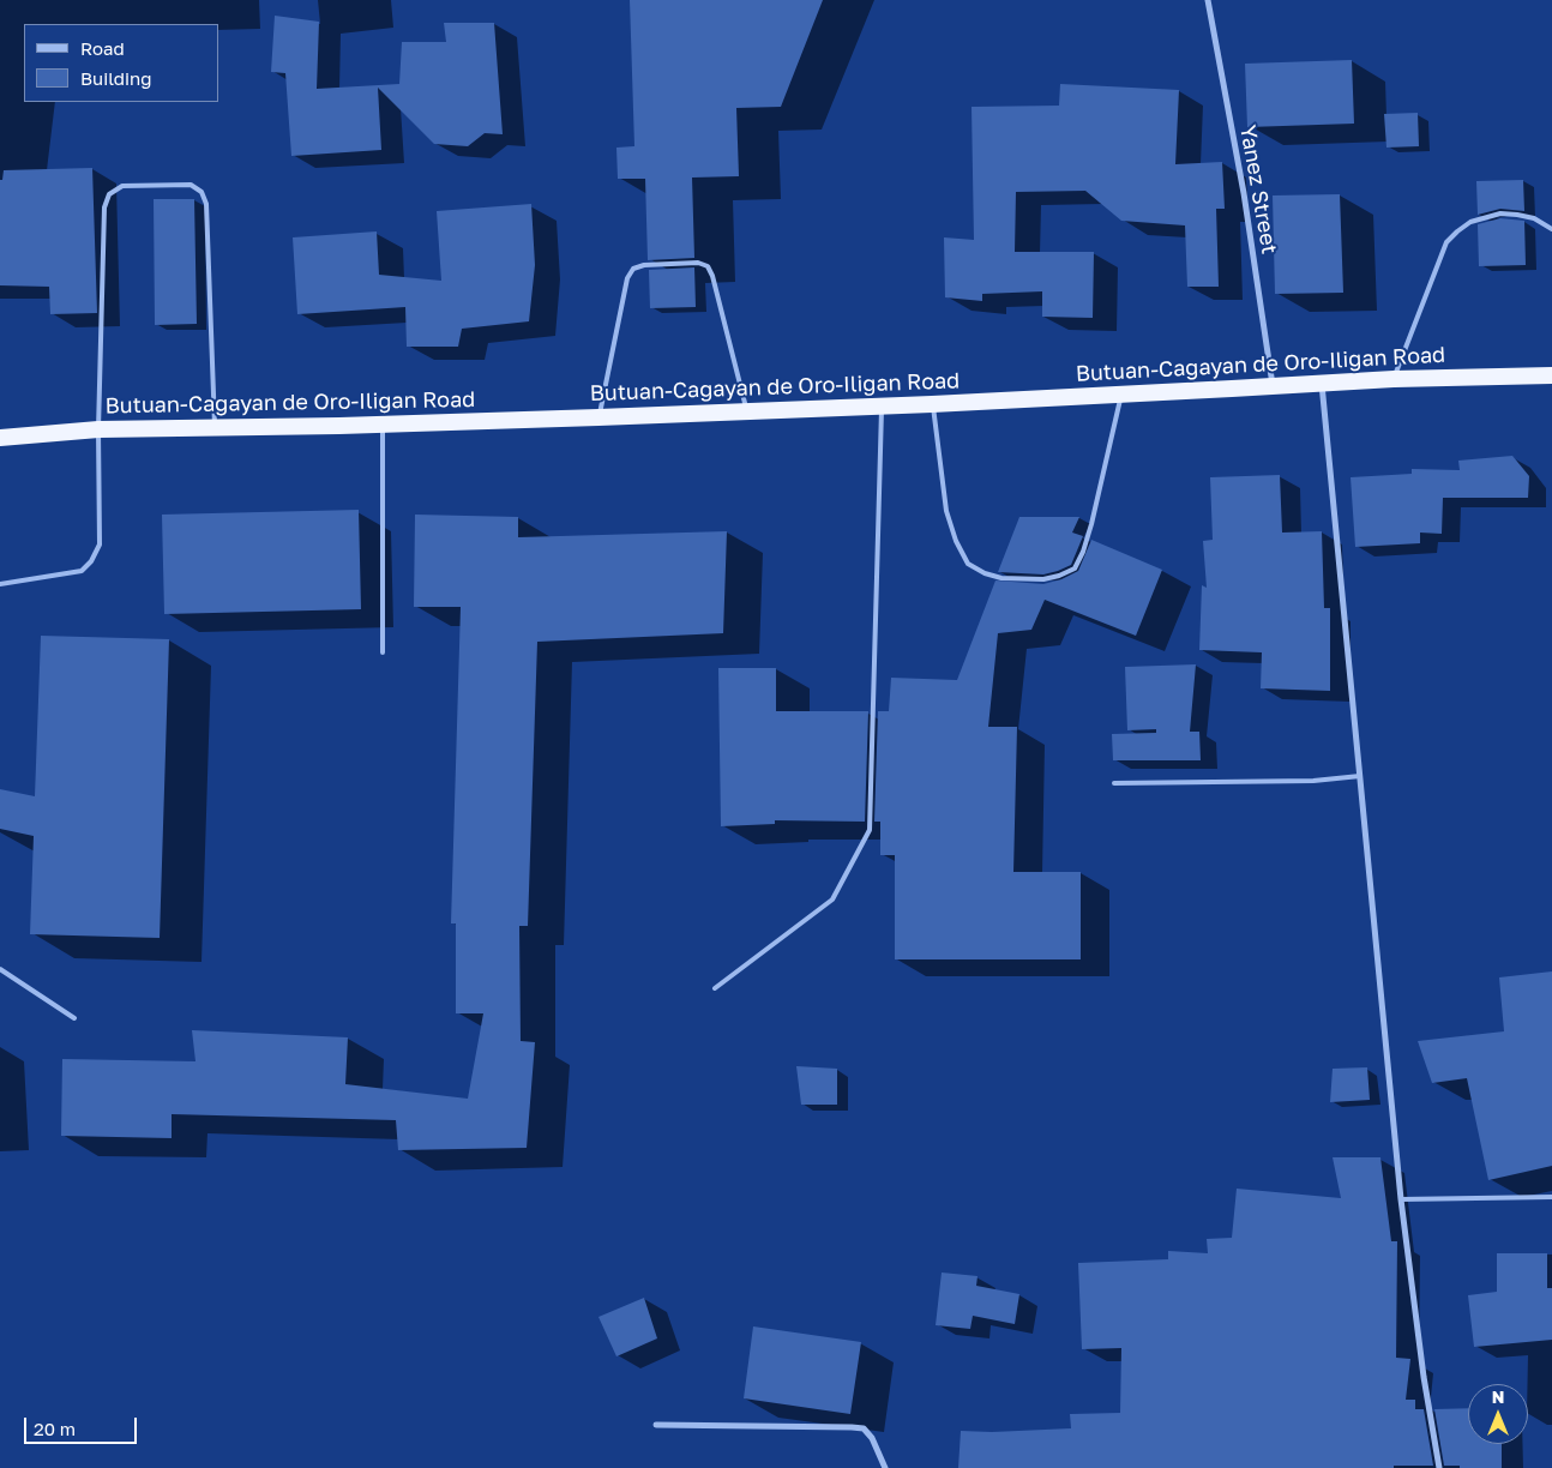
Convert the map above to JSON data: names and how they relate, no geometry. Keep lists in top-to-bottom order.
{
  "streets": {
    "highway": ["Butuan-Cagayan de Oro-Iligan Road"],
    "street": ["Yanez Street"]
  },
  "crossings": [
    ["Yanez Street", "Butuan-Cagayan de Oro-Iligan Road"]
  ],
  "legend": ["Road", "Building"],
  "scale_bar": "20 m",
  "north": "top"
}
